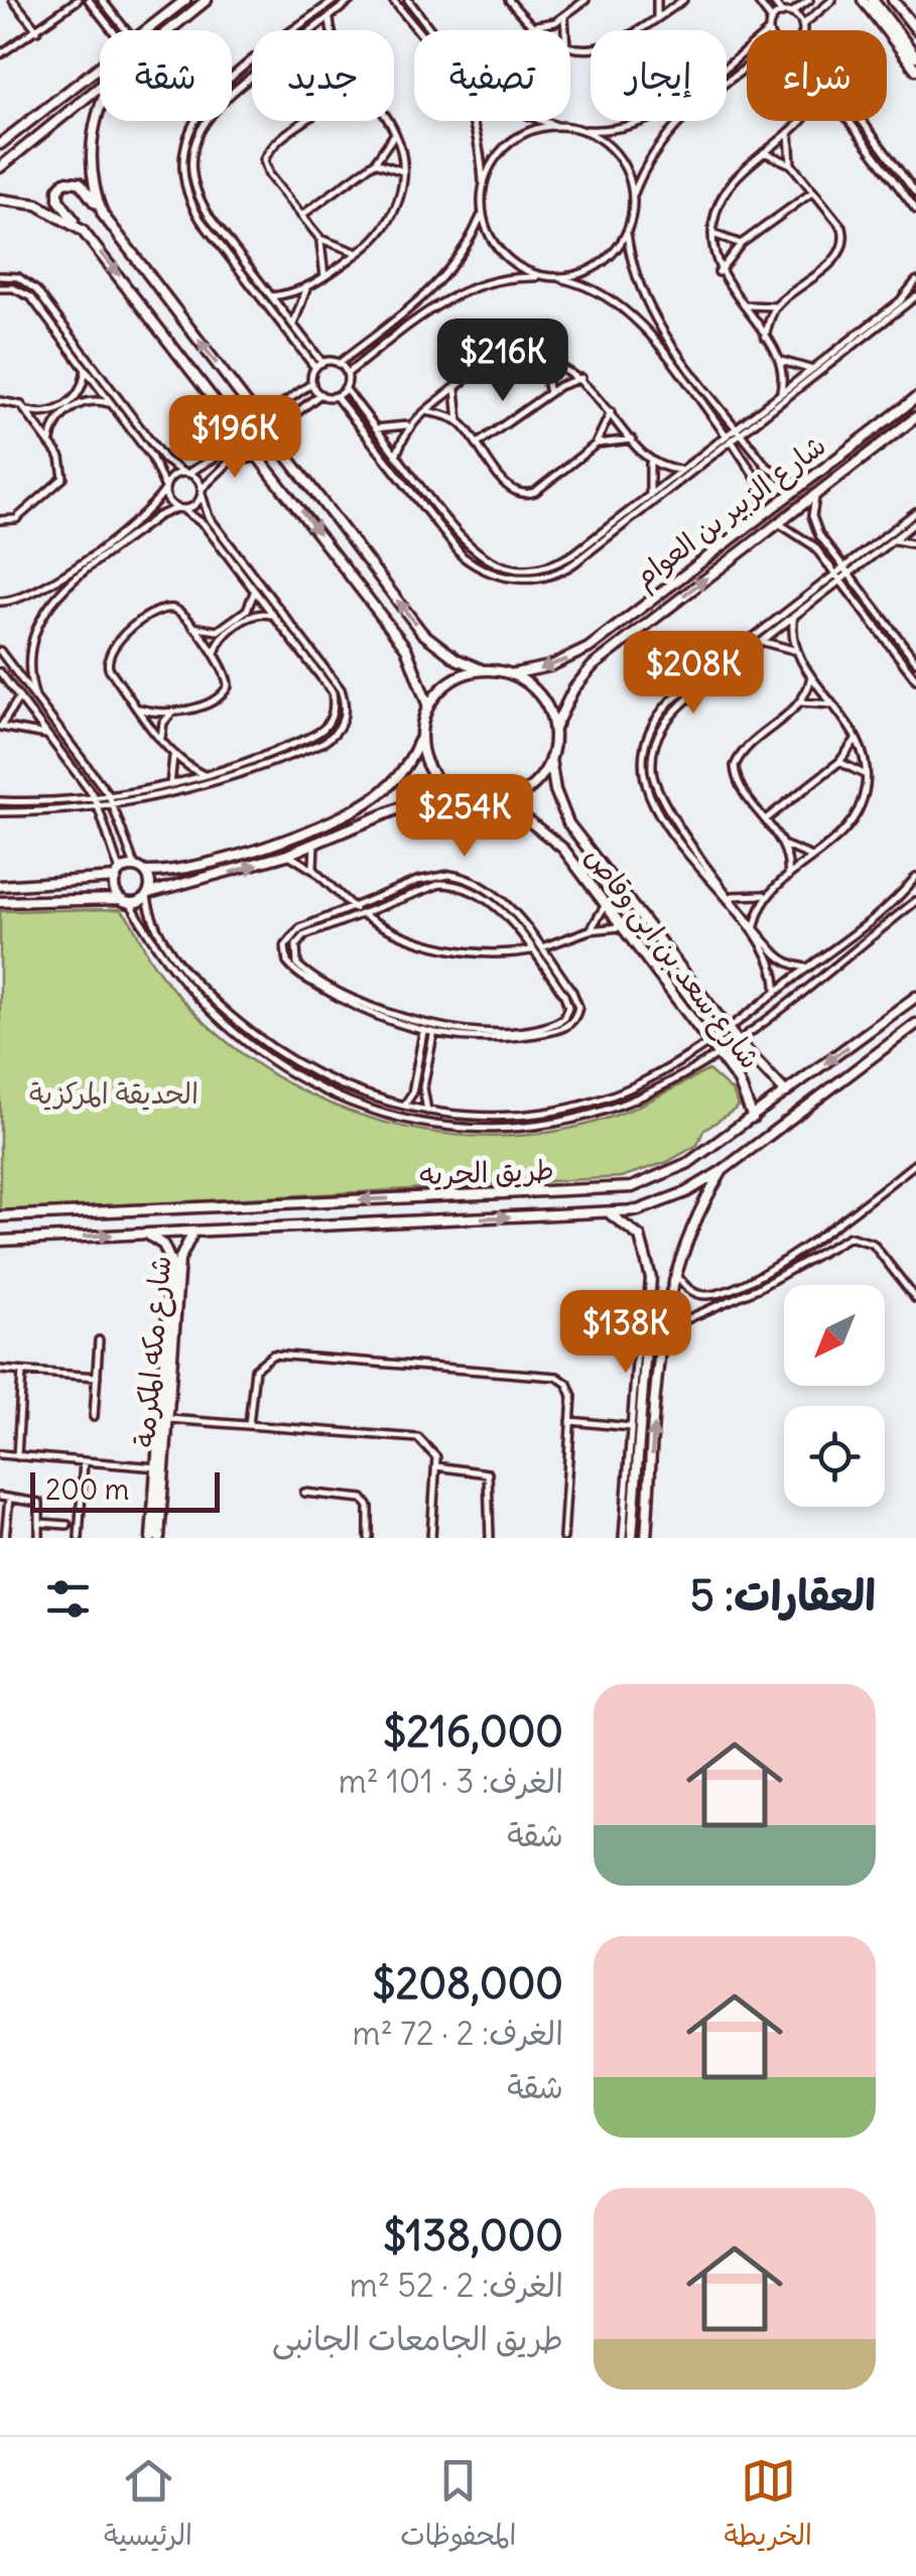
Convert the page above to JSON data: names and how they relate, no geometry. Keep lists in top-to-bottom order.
{
  "streets": {
    "street": [
      "شارع الزبير بن العوام",
      "شارع سعد بن ابى وقاص",
      "طريق الحريه",
      "شارع مكه المكرمة"
    ]
  },
  "crossings": [
    ["شارع الزبير بن العوام", "شارع سعد بن ابى وقاص"],
    ["شارع سعد بن ابى وقاص", "طريق الحريه"],
    ["طريق الحريه", "شارع مكه المكرمة"]
  ],
  "parks": ["الحديقة المركزية"],
  "scale_bar": "200 m",
  "north": "bottom left",
  "page": {
    "chip": [
      "شراء",
      "إيجار",
      "تصفية",
      "جديد",
      "شقة"
    ],
    "price": [
      "$216K",
      "$196K",
      "$208K",
      "$254K",
      "$138K"
    ],
    "scale": "200 m",
    "heading": "العقارات: 5",
    "list": [
      {
        "name": "$216,000",
        "note": "الغرف: 3 · 101 m² · شقة"
      },
      {
        "name": "$208,000",
        "note": "الغرف: 2 · 72 m² · شقة"
      },
      {
        "name": "$138,000",
        "note": "الغرف: 2 · 52 m² · طريق الجامعات الجانبى"
      }
    ],
    "tabs": ["الخريطة", "المحفوظات", "الرئيسية"]
  }
}
